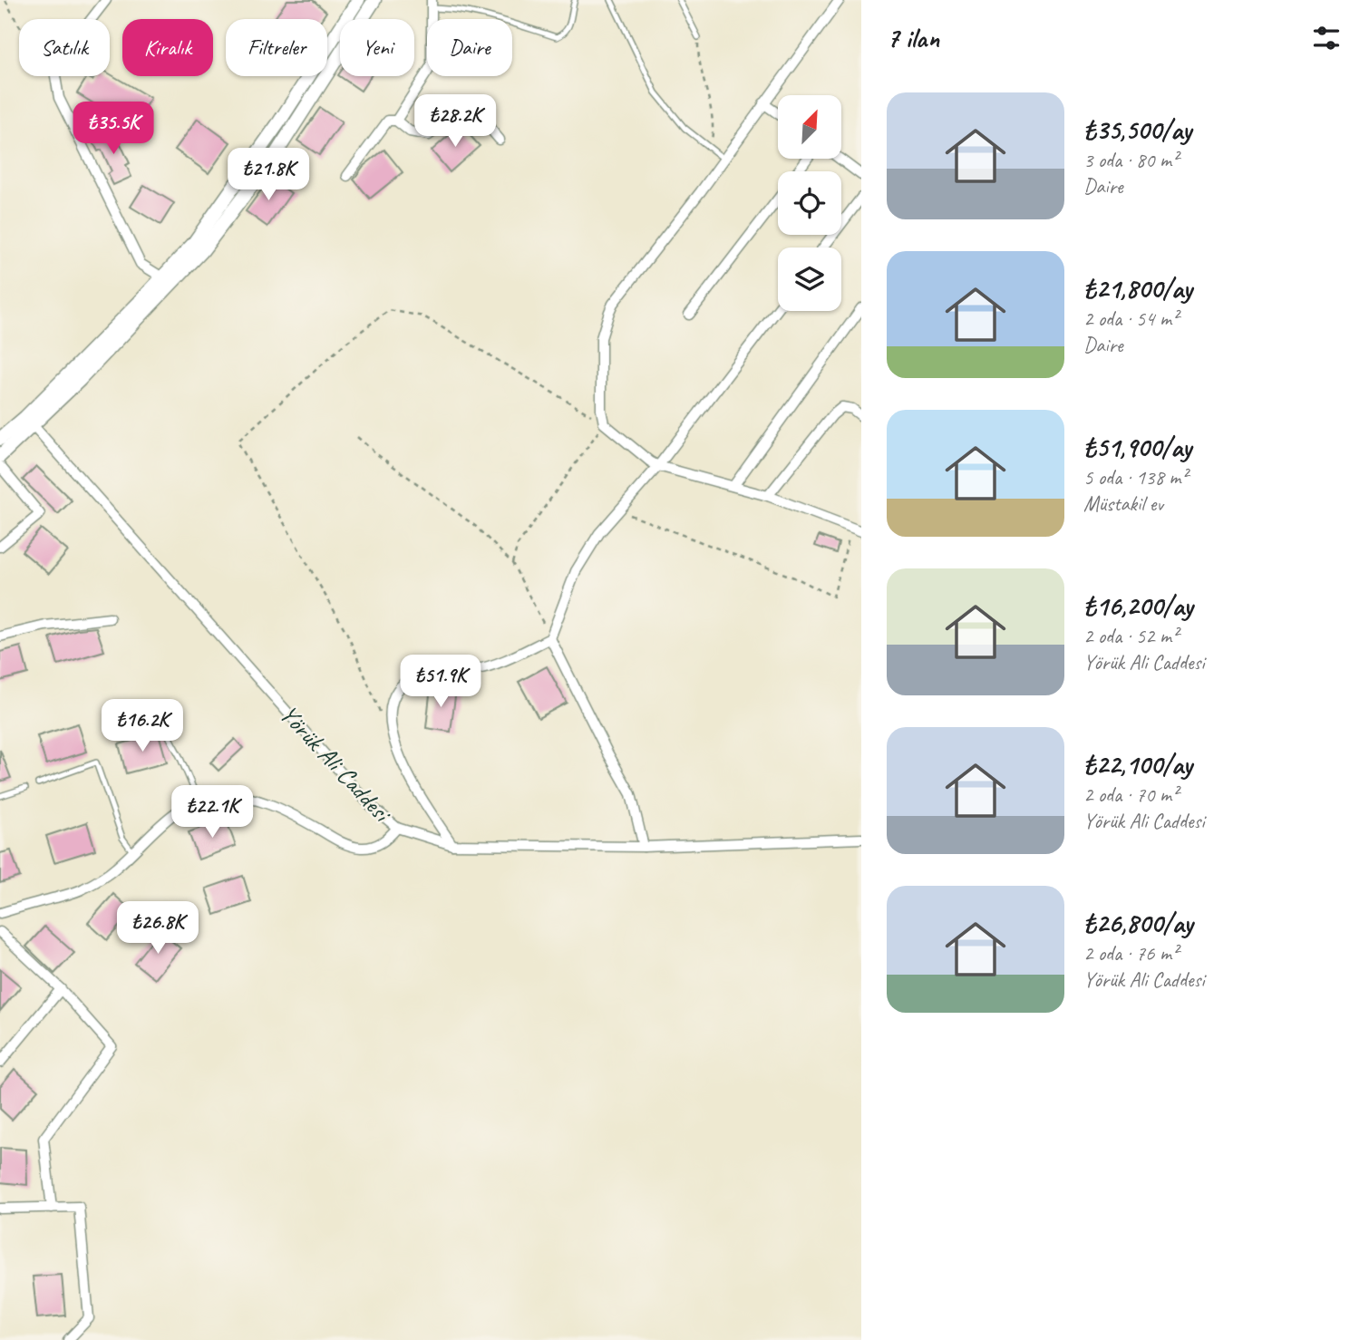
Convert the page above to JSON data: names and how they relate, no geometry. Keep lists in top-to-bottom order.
{
  "streets": {
    "street": ["Yörük Ali Caddesi"]
  },
  "north": "top right",
  "page": {
    "heading": "7 ilan",
    "chip": [
      "Satılık",
      "Kiralık",
      "Filtreler",
      "Yeni",
      "Daire"
    ],
    "list": [
      {
        "name": "₺35,500/ay",
        "note": "3 oda · 80 m² · Daire"
      },
      {
        "name": "₺21,800/ay",
        "note": "2 oda · 54 m² · Daire"
      },
      {
        "name": "₺51,900/ay",
        "note": "5 oda · 138 m² · Müstakil ev"
      },
      {
        "name": "₺16,200/ay",
        "note": "2 oda · 52 m² · Yörük Ali Caddesi"
      },
      {
        "name": "₺22,100/ay",
        "note": "2 oda · 70 m² · Yörük Ali Caddesi"
      },
      {
        "name": "₺26,800/ay",
        "note": "2 oda · 76 m² · Yörük Ali Caddesi"
      }
    ],
    "price": [
      "₺28.2K",
      "₺35.5K",
      "₺21.8K",
      "₺51.9K",
      "₺16.2K",
      "₺22.1K",
      "₺26.8K"
    ]
  }
}
